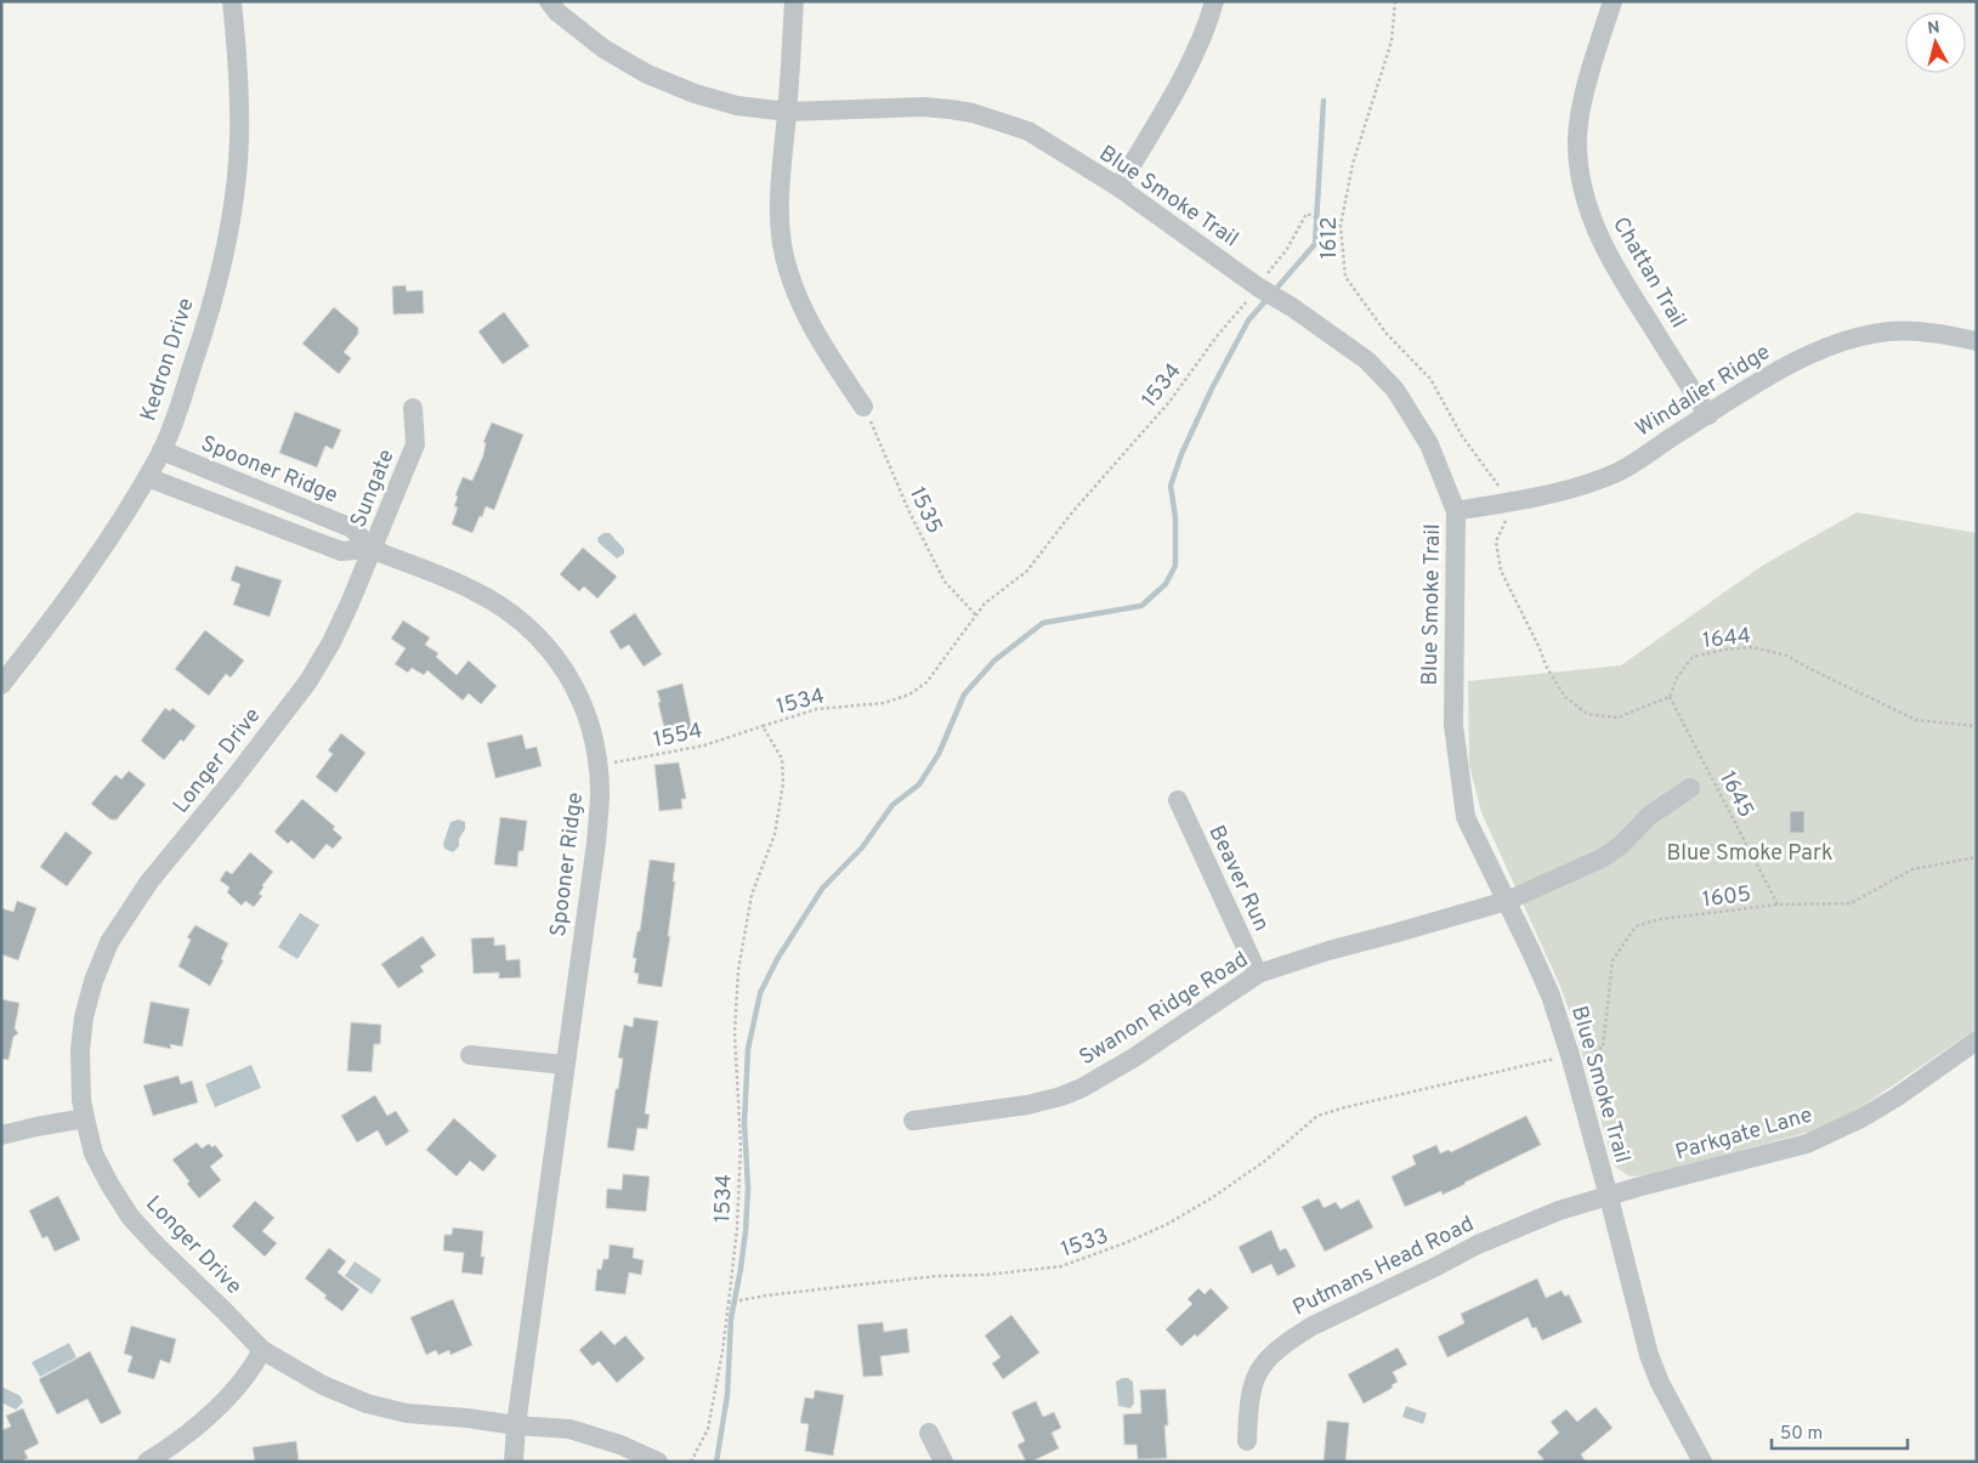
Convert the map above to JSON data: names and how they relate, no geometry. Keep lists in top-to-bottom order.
{
  "streets": {
    "street": [
      "Blue Smoke Trail",
      "Chattan Trail",
      "Kedron Drive",
      "Windalier Ridge",
      "Spooner Ridge",
      "Sungate",
      "Longer Drive",
      "Beaver Run",
      "Swanon Ridge Road",
      "Parkgate Lane",
      "Putmans Head Road"
    ],
    "path": [
      "1612",
      "1534",
      "1535",
      "1644",
      "1554",
      "1645",
      "1605",
      "1533"
    ]
  },
  "crossings": [
    ["Blue Smoke Trail", "1534"],
    ["Blue Smoke Trail", "Windalier Ridge"],
    ["Blue Smoke Trail", "1605"],
    ["Blue Smoke Trail", "Swanon Ridge Road"],
    ["Blue Smoke Trail", "Parkgate Lane"],
    ["Blue Smoke Trail", "1533"],
    ["Blue Smoke Trail", "Putmans Head Road"],
    ["1612", "1534"],
    ["1612", "Windalier Ridge"],
    ["Chattan Trail", "Windalier Ridge"],
    ["Kedron Drive", "Spooner Ridge"],
    ["1534", "1535"],
    ["1534", "1554"],
    ["1534", "1533"],
    ["Spooner Ridge", "Sungate"],
    ["Spooner Ridge", "1554"],
    ["Spooner Ridge", "Longer Drive"],
    ["Sungate", "Longer Drive"],
    ["1644", "1645"],
    ["1645", "1605"],
    ["Beaver Run", "Swanon Ridge Road"],
    ["1605", "1533"],
    ["Parkgate Lane", "Putmans Head Road"]
  ],
  "parks": ["Blue Smoke Park"],
  "scale_bar": "50 m",
  "north": "top"
}
